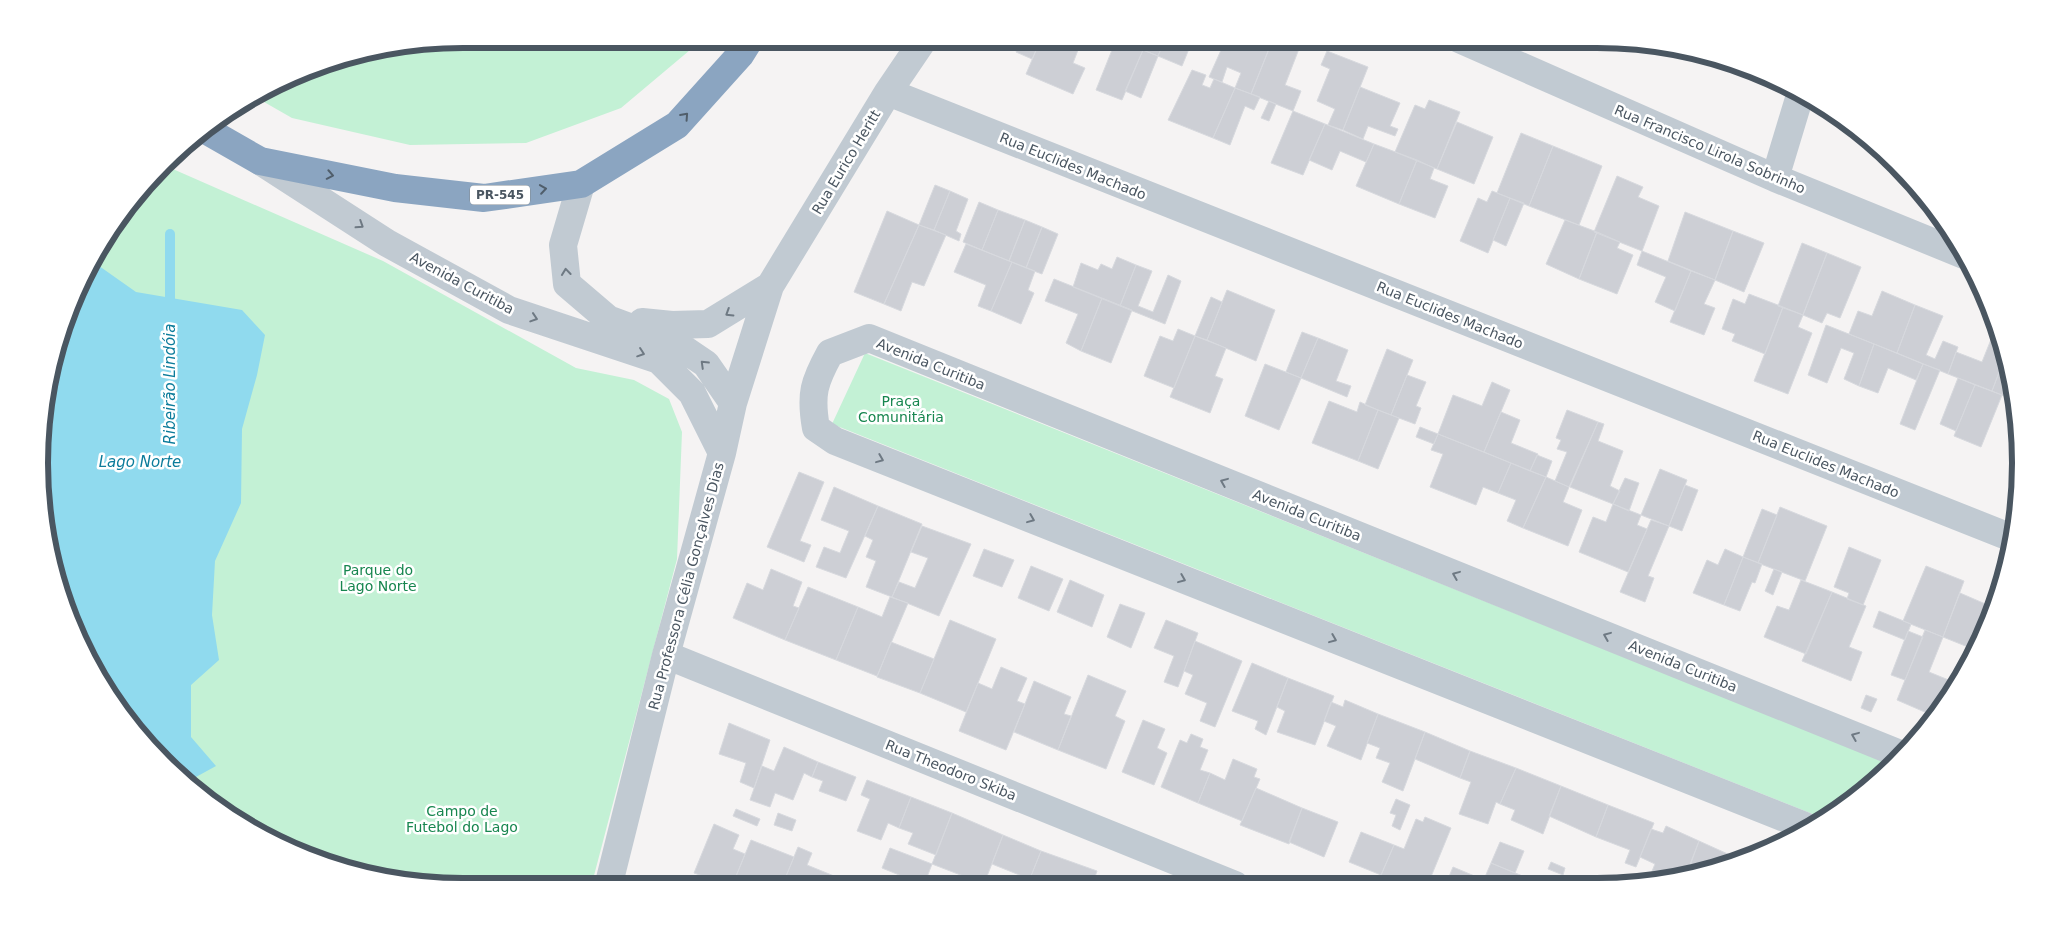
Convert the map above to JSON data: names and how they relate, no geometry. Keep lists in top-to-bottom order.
{
  "streets": {
    "highway": ["PR-545"],
    "street": [
      "Rua Francisco Lirola Sobrinho",
      "Rua Eurico Heritt",
      "Rua Euclides Machado",
      "Avenida Curitiba",
      "Rua Professora Célia Gonçalves Dias",
      "Rua Theodoro Skiba"
    ]
  },
  "crossings": [
    ["Rua Eurico Heritt", "Rua Euclides Machado"],
    ["Rua Eurico Heritt", "Rua Professora Célia Gonçalves Dias"],
    ["PR-545", "Avenida Curitiba"],
    ["Avenida Curitiba", "Rua Professora Célia Gonçalves Dias"],
    ["Rua Professora Célia Gonçalves Dias", "Rua Theodoro Skiba"]
  ],
  "water": ["Ribeirão Lindóia", "Lago Norte"],
  "parks": ["Praça Comunitária", "Parque do Lago Norte", "Campo de Futebol do Lago"]
}
